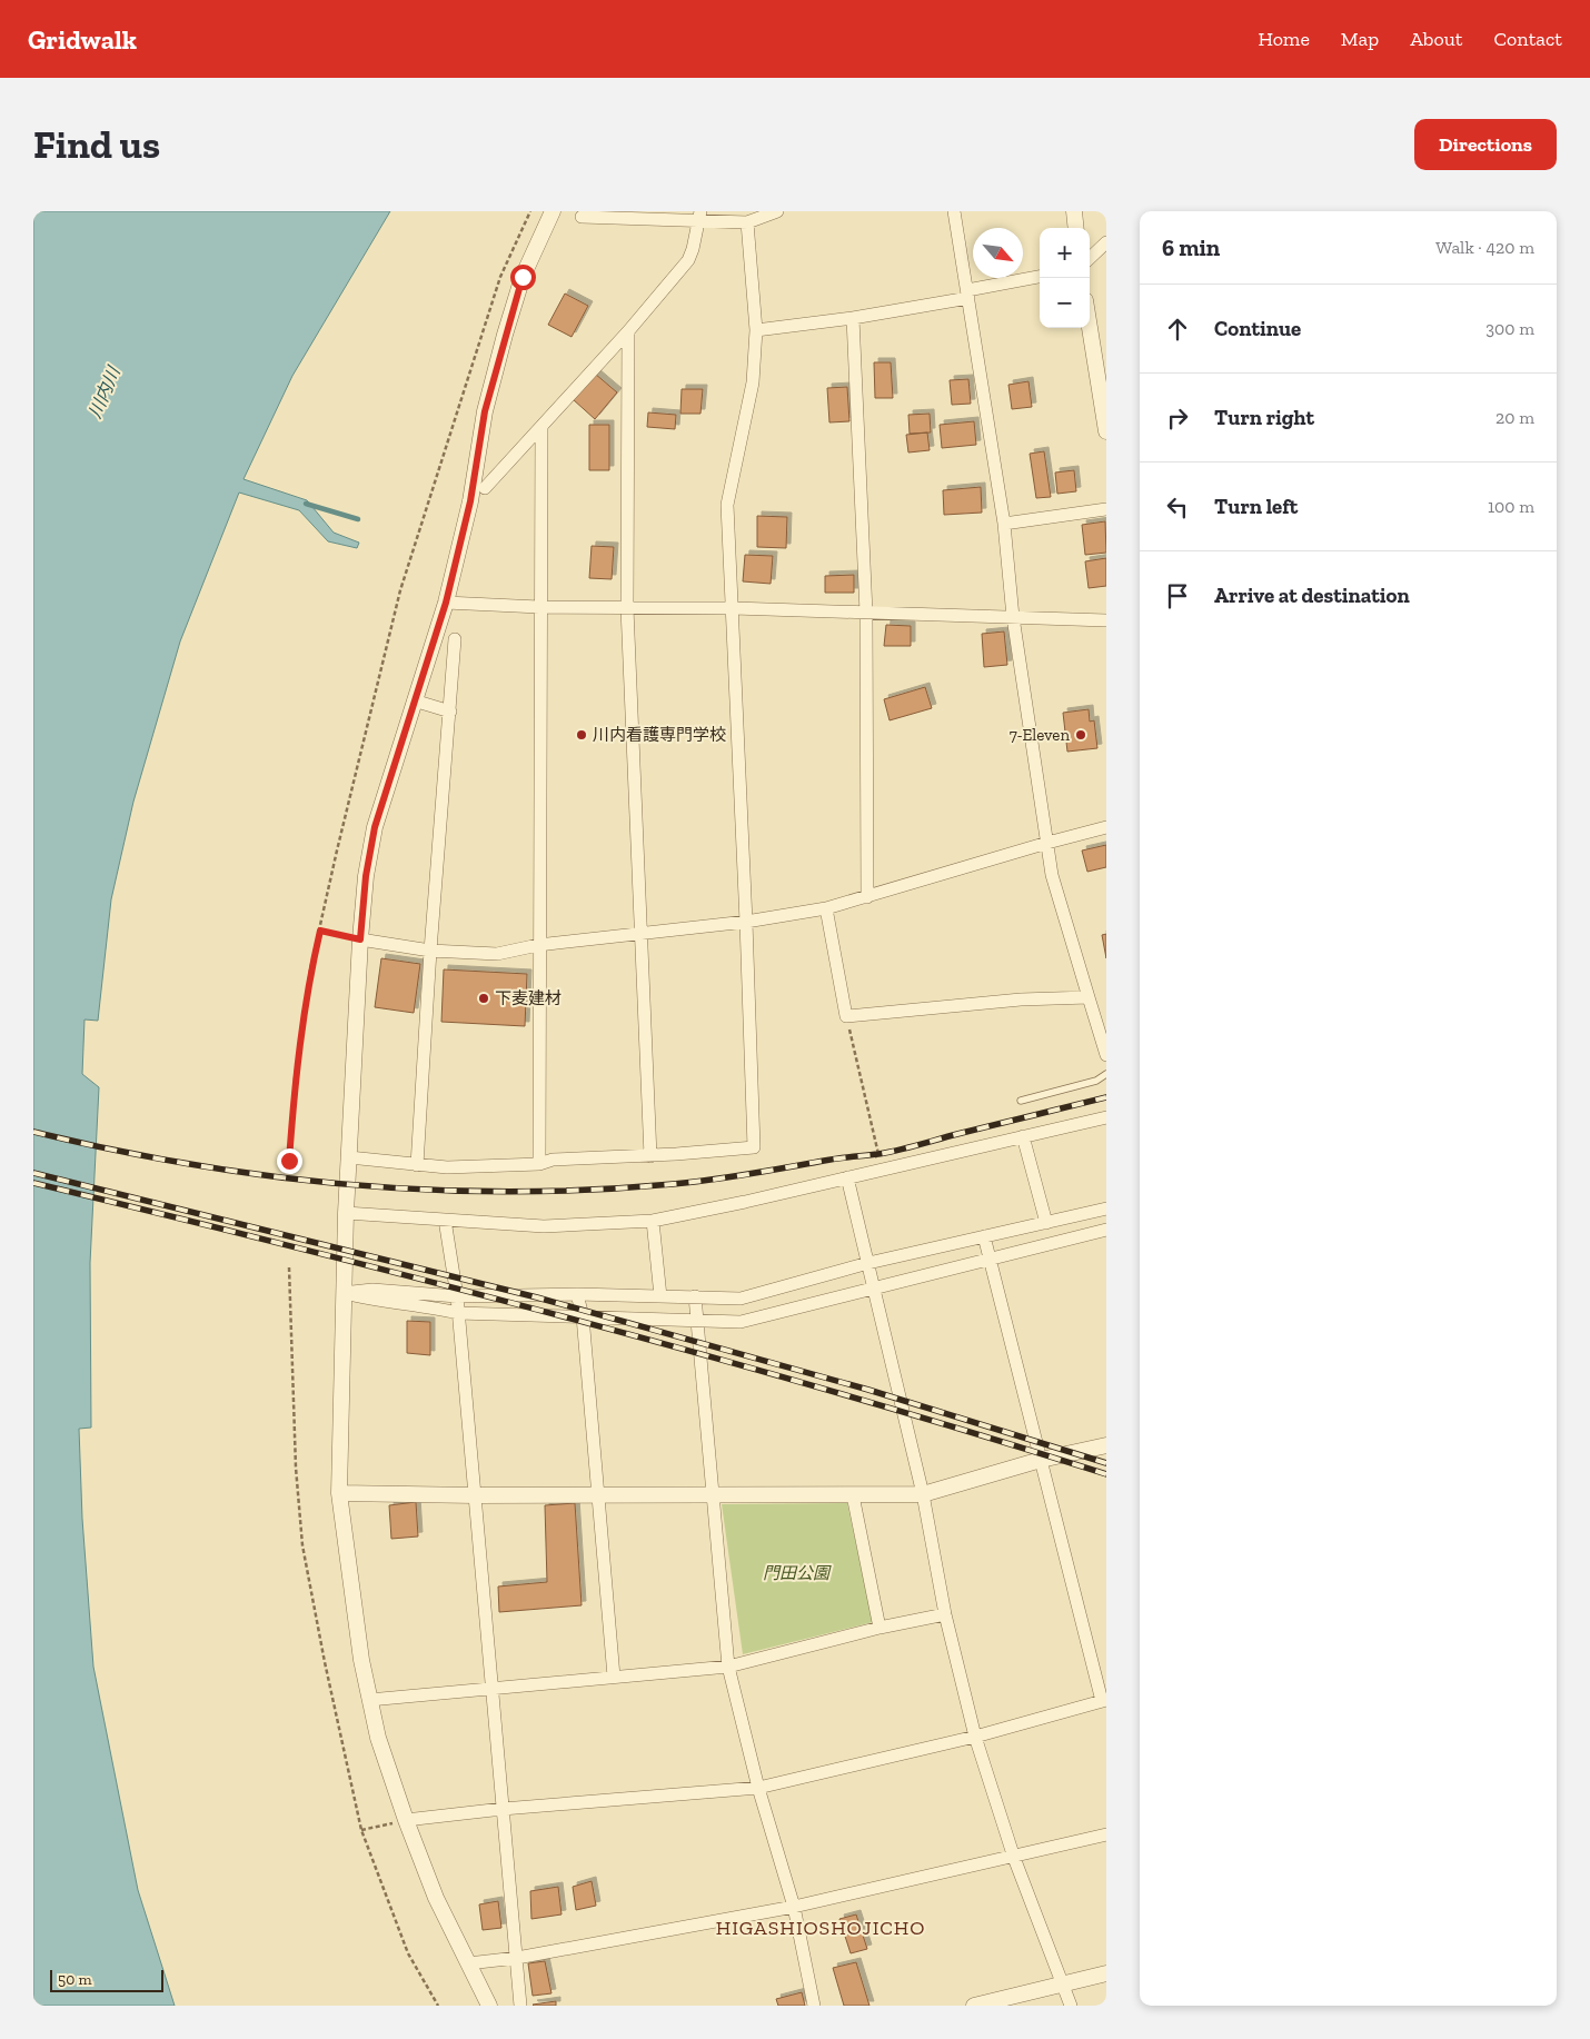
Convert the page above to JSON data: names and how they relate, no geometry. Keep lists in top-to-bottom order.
{
  "districts": ["HIGASHIOSHOJICHO"],
  "water": ["川内川"],
  "parks": ["門田公園"],
  "places": ["川内看護専門学校", "7-Eleven", "下麦建材"],
  "scale_bar": "50 m",
  "north": "bottom right",
  "page": {
    "header": "Gridwalk",
    "nav": [
      "Home",
      "Map",
      "About",
      "Contact"
    ],
    "buttons": "Directions",
    "title": "Find us",
    "heading": ["6 min", "Walk · 420 m"],
    "map_buttons": ["+", "−"],
    "list": [
      ["Continue", "300 m"],
      ["Turn right", "20 m"],
      ["Turn left", "100 m"],
      "Arrive at destination"
    ],
    "scale": "50 m"
  }
}
